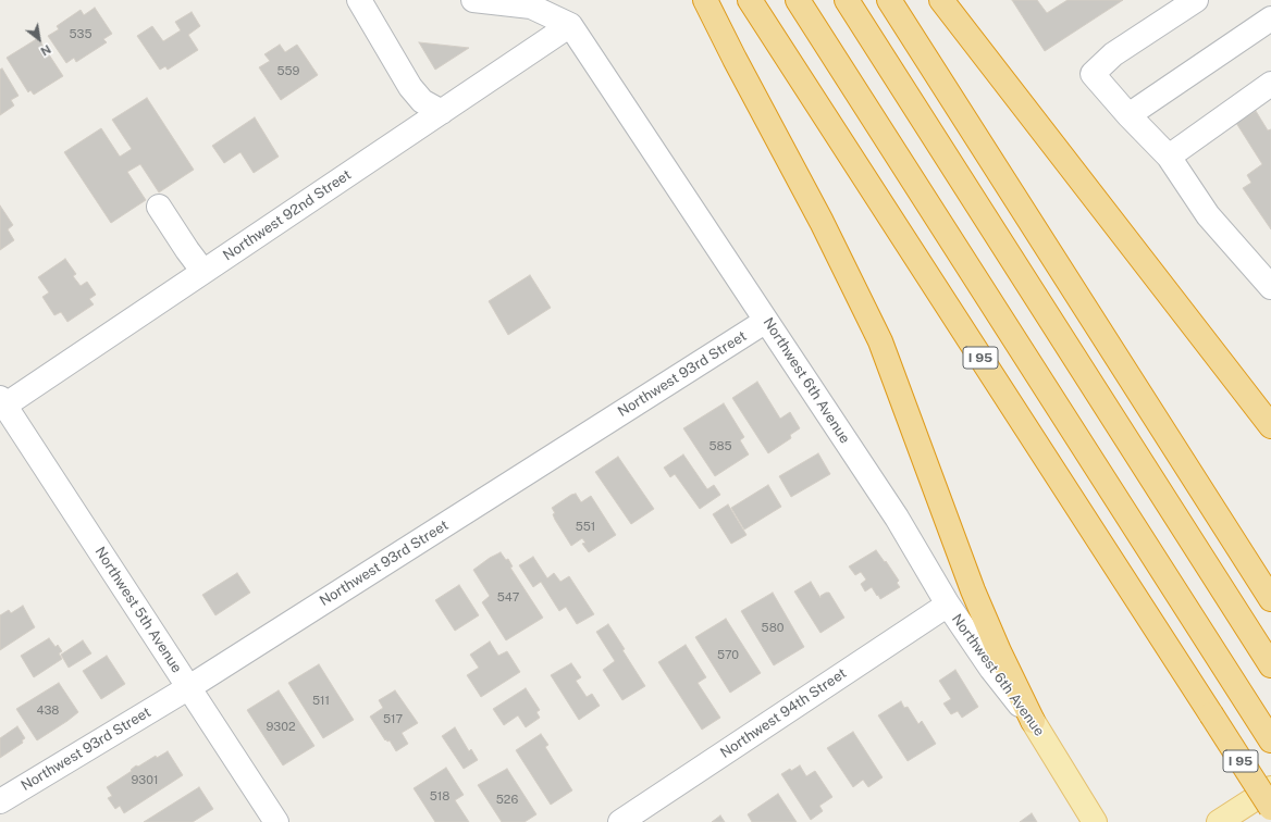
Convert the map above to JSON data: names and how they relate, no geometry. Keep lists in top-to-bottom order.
{
  "streets": {
    "highway": ["I 95"],
    "main road": ["Northwest 6th Avenue"],
    "street": [
      "Northwest 92nd Street",
      "Northwest 93rd Street",
      "Northwest 5th Avenue",
      "Northwest 94th Street"
    ]
  },
  "crossings": [
    ["Northwest 92nd Street", "Northwest 6th Avenue"],
    ["Northwest 92nd Street", "Northwest 5th Avenue"],
    ["Northwest 93rd Street", "Northwest 6th Avenue"],
    ["Northwest 93rd Street", "Northwest 5th Avenue"],
    ["Northwest 6th Avenue", "Northwest 94th Street"]
  ],
  "house_numbers": [
    "535",
    "559",
    "585",
    "551",
    "547",
    "580",
    "570",
    "511",
    "438",
    "517",
    "9302",
    "9301",
    "518",
    "526"
  ],
  "north": "bottom right"
}
